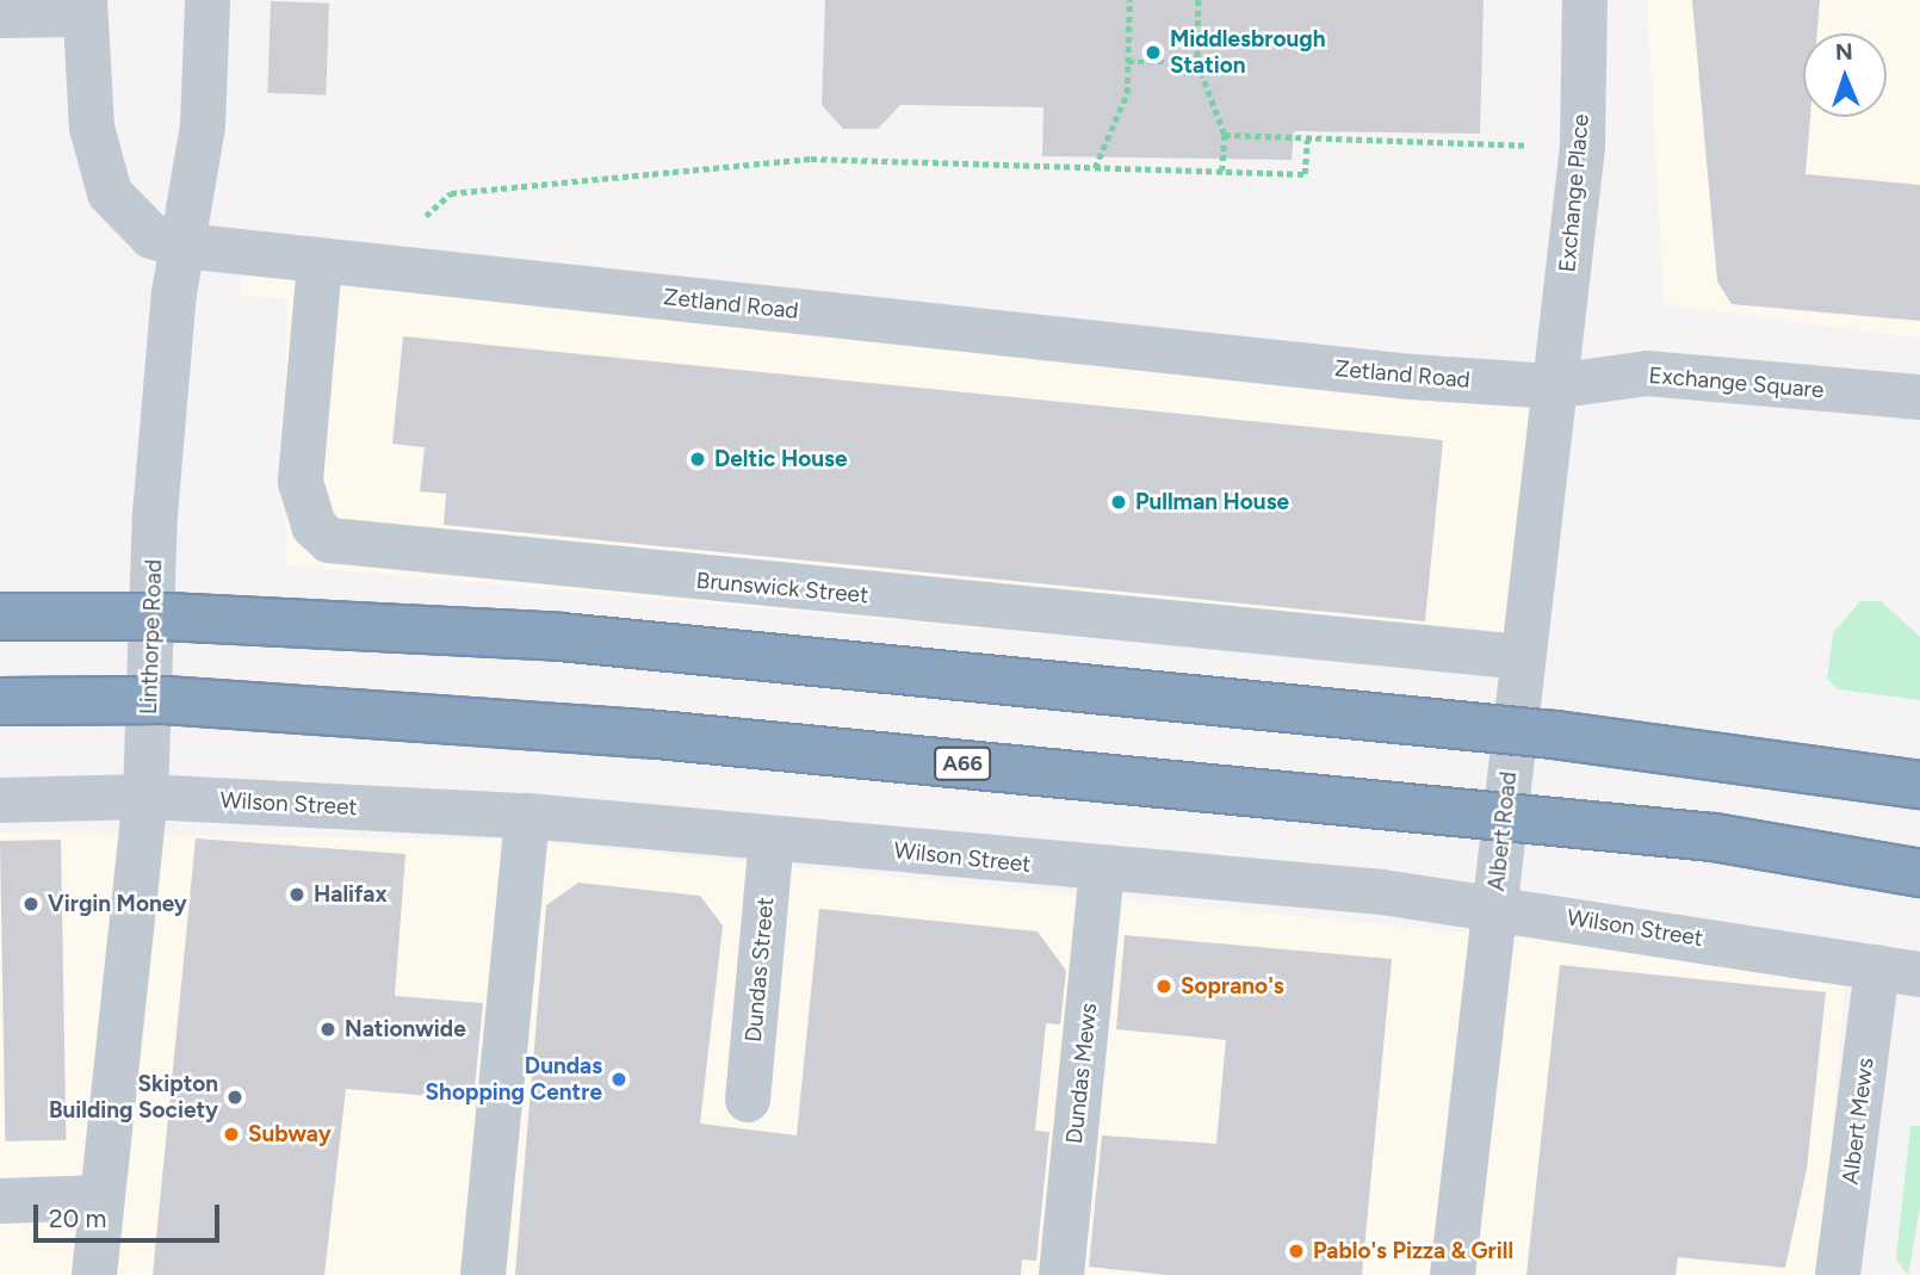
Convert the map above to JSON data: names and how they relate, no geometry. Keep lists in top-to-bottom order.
{
  "streets": {
    "highway": ["A66"],
    "street": [
      "Exchange Place",
      "Zetland Road",
      "Exchange Square",
      "Brunswick Street",
      "Linthorpe Road",
      "Wilson Street",
      "Albert Road",
      "Dundas Street",
      "Dundas Mews",
      "Albert Mews"
    ]
  },
  "crossings": [
    ["Exchange Place", "Zetland Road"],
    ["Exchange Place", "Exchange Square"],
    ["Exchange Place", "Albert Road"],
    ["Zetland Road", "Exchange Square"],
    ["Zetland Road", "Brunswick Street"],
    ["Zetland Road", "Linthorpe Road"],
    ["Zetland Road", "Albert Road"],
    ["Exchange Square", "Albert Road"],
    ["Brunswick Street", "Albert Road"],
    ["Linthorpe Road", "Wilson Street"],
    ["Wilson Street", "Albert Road"],
    ["Wilson Street", "Dundas Street"],
    ["Wilson Street", "Dundas Mews"],
    ["Wilson Street", "Albert Mews"]
  ],
  "places": [
    "Middlesbrough Station",
    "Deltic House",
    "Pullman House",
    "Halifax",
    "Virgin Money",
    "Soprano's",
    "Nationwide",
    "Dundas Shopping Centre",
    "Skipton Building Society",
    "Subway",
    "Pablo's Pizza & Grill"
  ],
  "scale_bar": "20 m",
  "north": "top"
}
